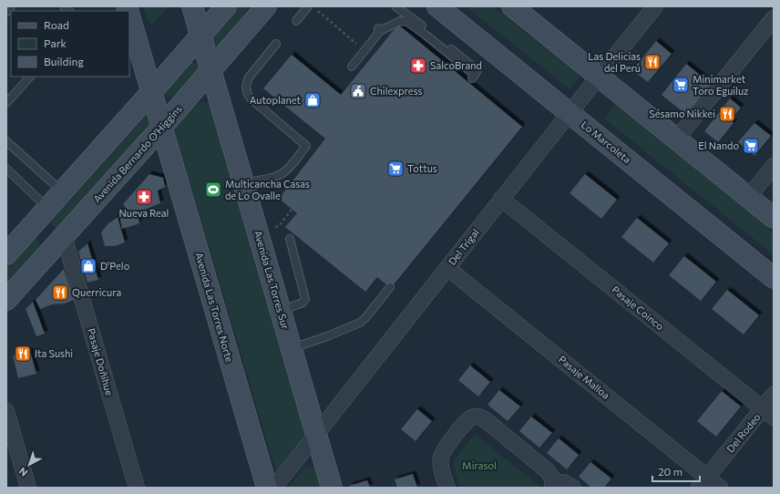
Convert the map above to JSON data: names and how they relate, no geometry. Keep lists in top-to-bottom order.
{
  "streets": {
    "main road": [
      "Lo Marcoleta",
      "Avenida Bernardo O'Higgins",
      "Avenida Las Torres Sur",
      "Avenida Las Torres Norte"
    ],
    "street": [
      "Del Trigal",
      "Pasaje Coinco",
      "Pasaje Doñihue",
      "Pasaje Malloa",
      "Del Rodeo"
    ]
  },
  "crossings": [
    ["Lo Marcoleta", "Del Trigal"],
    ["Avenida Bernardo O'Higgins", "Avenida Las Torres Sur"],
    ["Avenida Bernardo O'Higgins", "Avenida Las Torres Norte"],
    ["Avenida Bernardo O'Higgins", "Pasaje Doñihue"],
    ["Del Trigal", "Avenida Las Torres Sur"],
    ["Del Trigal", "Pasaje Coinco"],
    ["Del Trigal", "Pasaje Malloa"],
    ["Pasaje Coinco", "Del Rodeo"],
    ["Pasaje Malloa", "Del Rodeo"]
  ],
  "parks": ["Mirasol"],
  "places": {
    "restaurant": [
      "Las Delicias del Perú",
      "Sésamo Nikkei",
      "Querricura",
      "Ita Sushi"
    ],
    "pharmacy": ["SalcoBrand", "Nueva Real"],
    "supermarket": ["Minimarket Toro Eguiluz", "El Nando", "Tottus"],
    "public building": ["Chilexpress"],
    "shop": ["Autoplanet", "D'Pelo"],
    "sports": ["Multicancha Casas de Lo Ovalle"]
  },
  "legend": ["Road", "Park", "Building"],
  "scale_bar": "20 m",
  "north": "bottom left"
}
